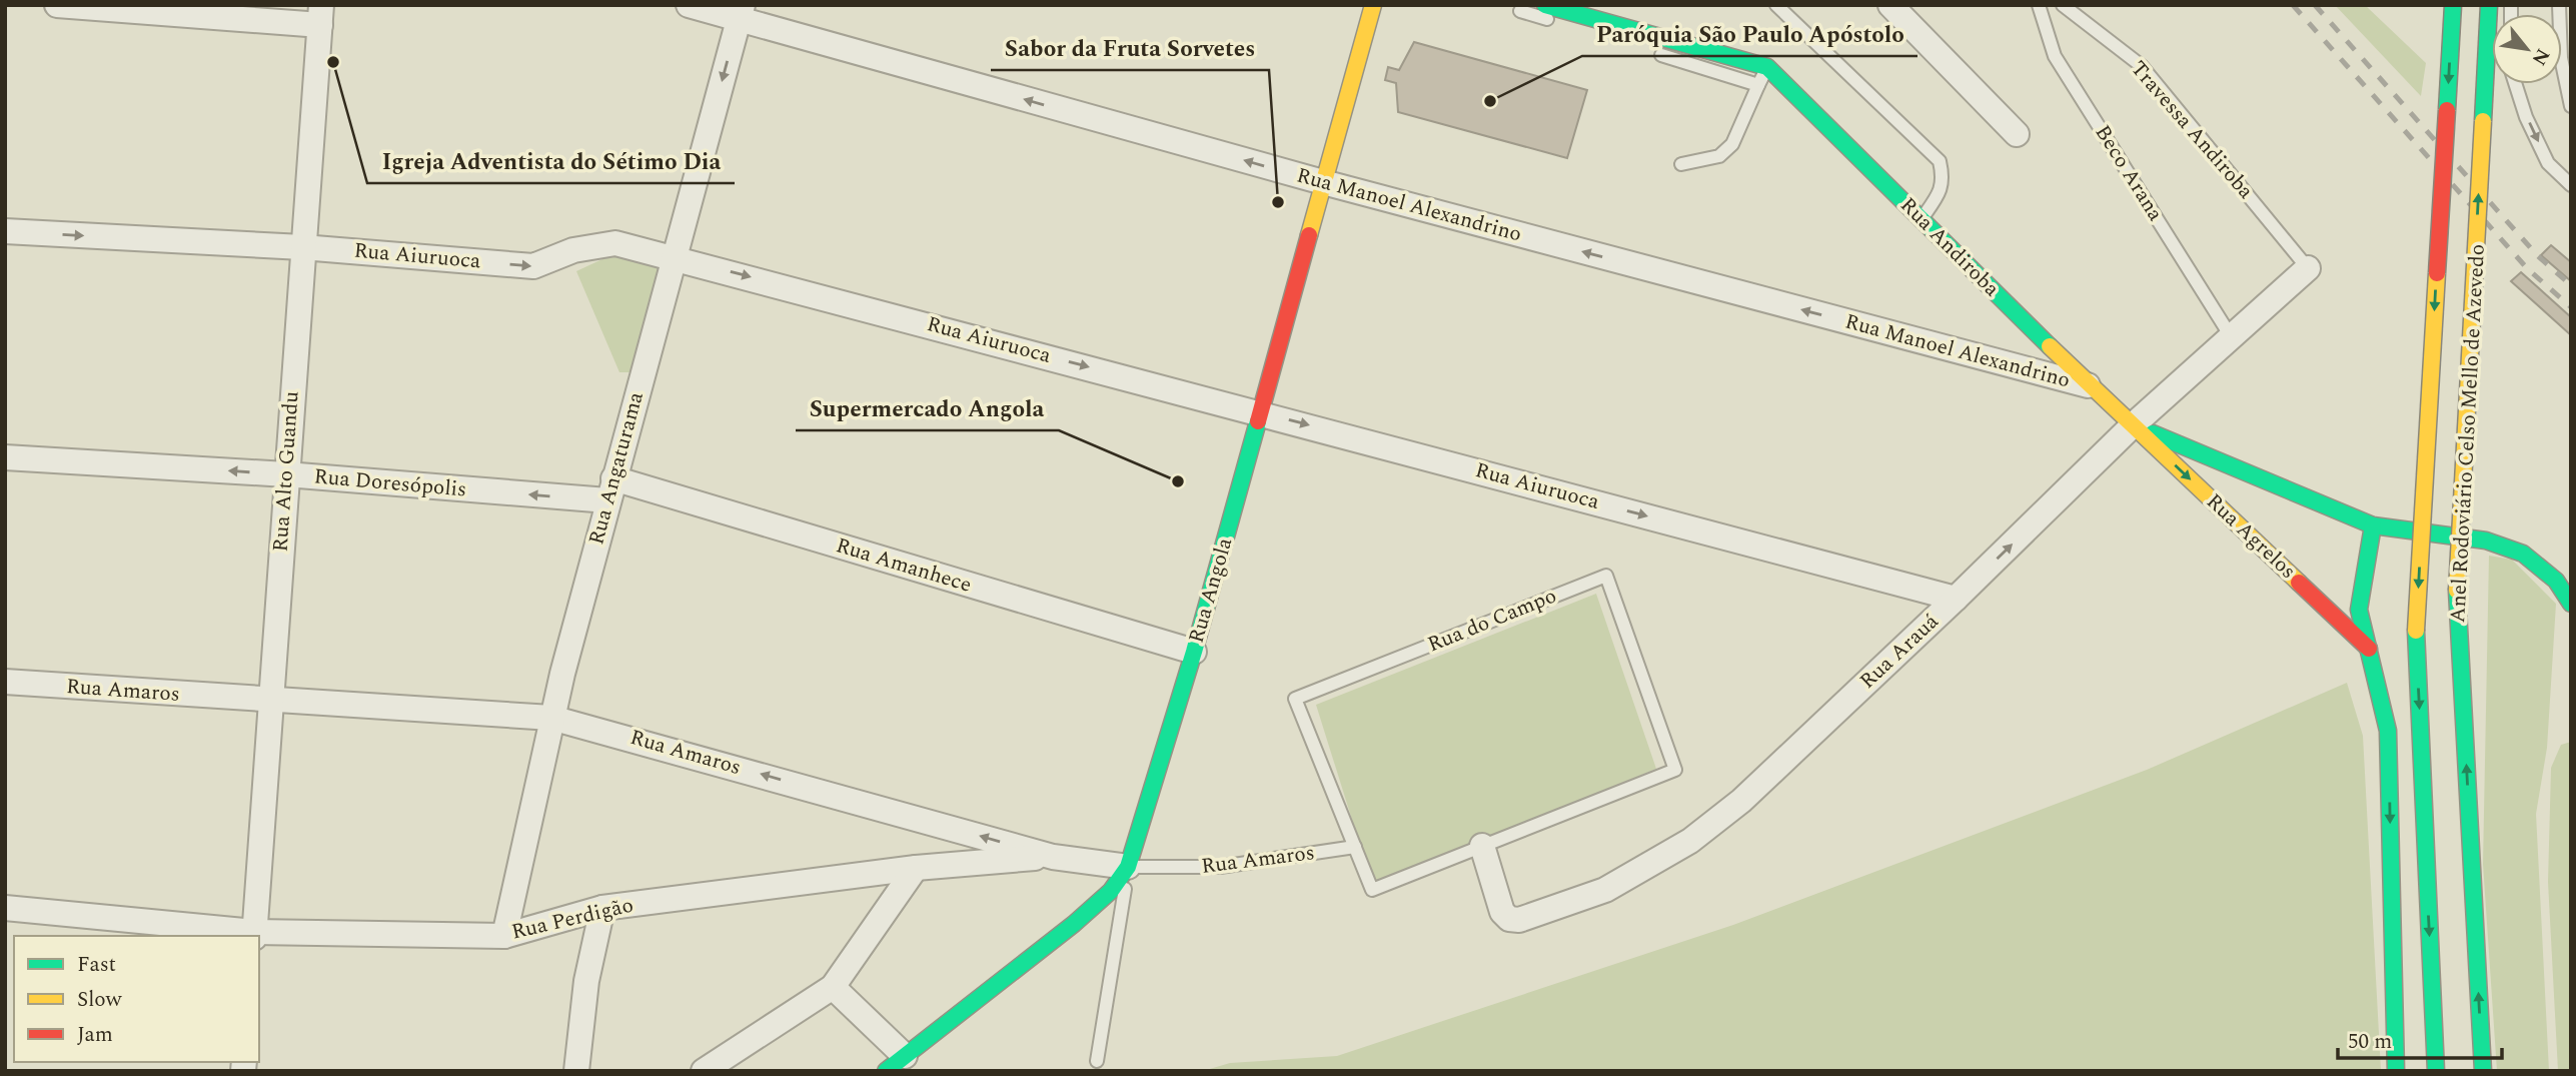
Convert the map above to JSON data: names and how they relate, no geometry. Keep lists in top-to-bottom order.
{
  "streets": {
    "main road": [
      "Rua Andiroba",
      "Anel Rodoviário Celso Mello de Azevedo",
      "Rua Agrelos",
      "Rua Angola"
    ],
    "street": [
      "Rua Manoel Alexandrino",
      "Rua Aiuruoca",
      "Rua Angaturama",
      "Rua Alto Guandu",
      "Rua Doresópolis",
      "Rua Amanhece",
      "Rua Arauá",
      "Rua Amaros",
      "Rua Perdigão"
    ],
    "lane": ["Travessa Andiroba", "Beco Arana", "Rua do Campo"]
  },
  "crossings": [
    ["Travessa Andiroba", "Rua Arauá"],
    ["Beco Arana", "Rua Arauá"],
    ["Rua Manoel Alexandrino", "Rua Andiroba"],
    ["Rua Manoel Alexandrino", "Rua Angaturama"],
    ["Rua Manoel Alexandrino", "Rua Angola"],
    ["Rua Andiroba", "Rua Agrelos"],
    ["Rua Andiroba", "Rua Arauá"],
    ["Rua Aiuruoca", "Rua Angaturama"],
    ["Rua Aiuruoca", "Rua Alto Guandu"],
    ["Rua Aiuruoca", "Rua Angola"],
    ["Rua Aiuruoca", "Rua Arauá"],
    ["Rua Angaturama", "Rua Doresópolis"],
    ["Rua Angaturama", "Rua Amanhece"],
    ["Rua Angaturama", "Rua Amaros"],
    ["Rua Angaturama", "Rua Perdigão"],
    ["Rua Alto Guandu", "Rua Doresópolis"],
    ["Rua Alto Guandu", "Rua Amaros"],
    ["Rua Alto Guandu", "Rua Perdigão"],
    ["Rua Doresópolis", "Rua Amanhece"],
    ["Rua Agrelos", "Rua Arauá"],
    ["Rua Amanhece", "Rua Angola"],
    ["Rua Angola", "Rua Amaros"],
    ["Rua do Campo", "Rua Arauá"],
    ["Rua do Campo", "Rua Amaros"],
    ["Rua Amaros", "Rua Perdigão"]
  ],
  "one_way": [
    "Rua Manoel Alexandrino",
    "Rua Aiuruoca",
    "Rua Doresópolis",
    "Rua Amaros"
  ],
  "places": [
    "Igreja Adventista do Sétimo Dia",
    "Paróquia São Paulo Apóstolo",
    "Sabor da Fruta Sorvetes",
    "Supermercado Angola"
  ],
  "legend": ["Fast", "Slow", "Jam"],
  "scale_bar": "50 m",
  "north": "bottom right"
}
